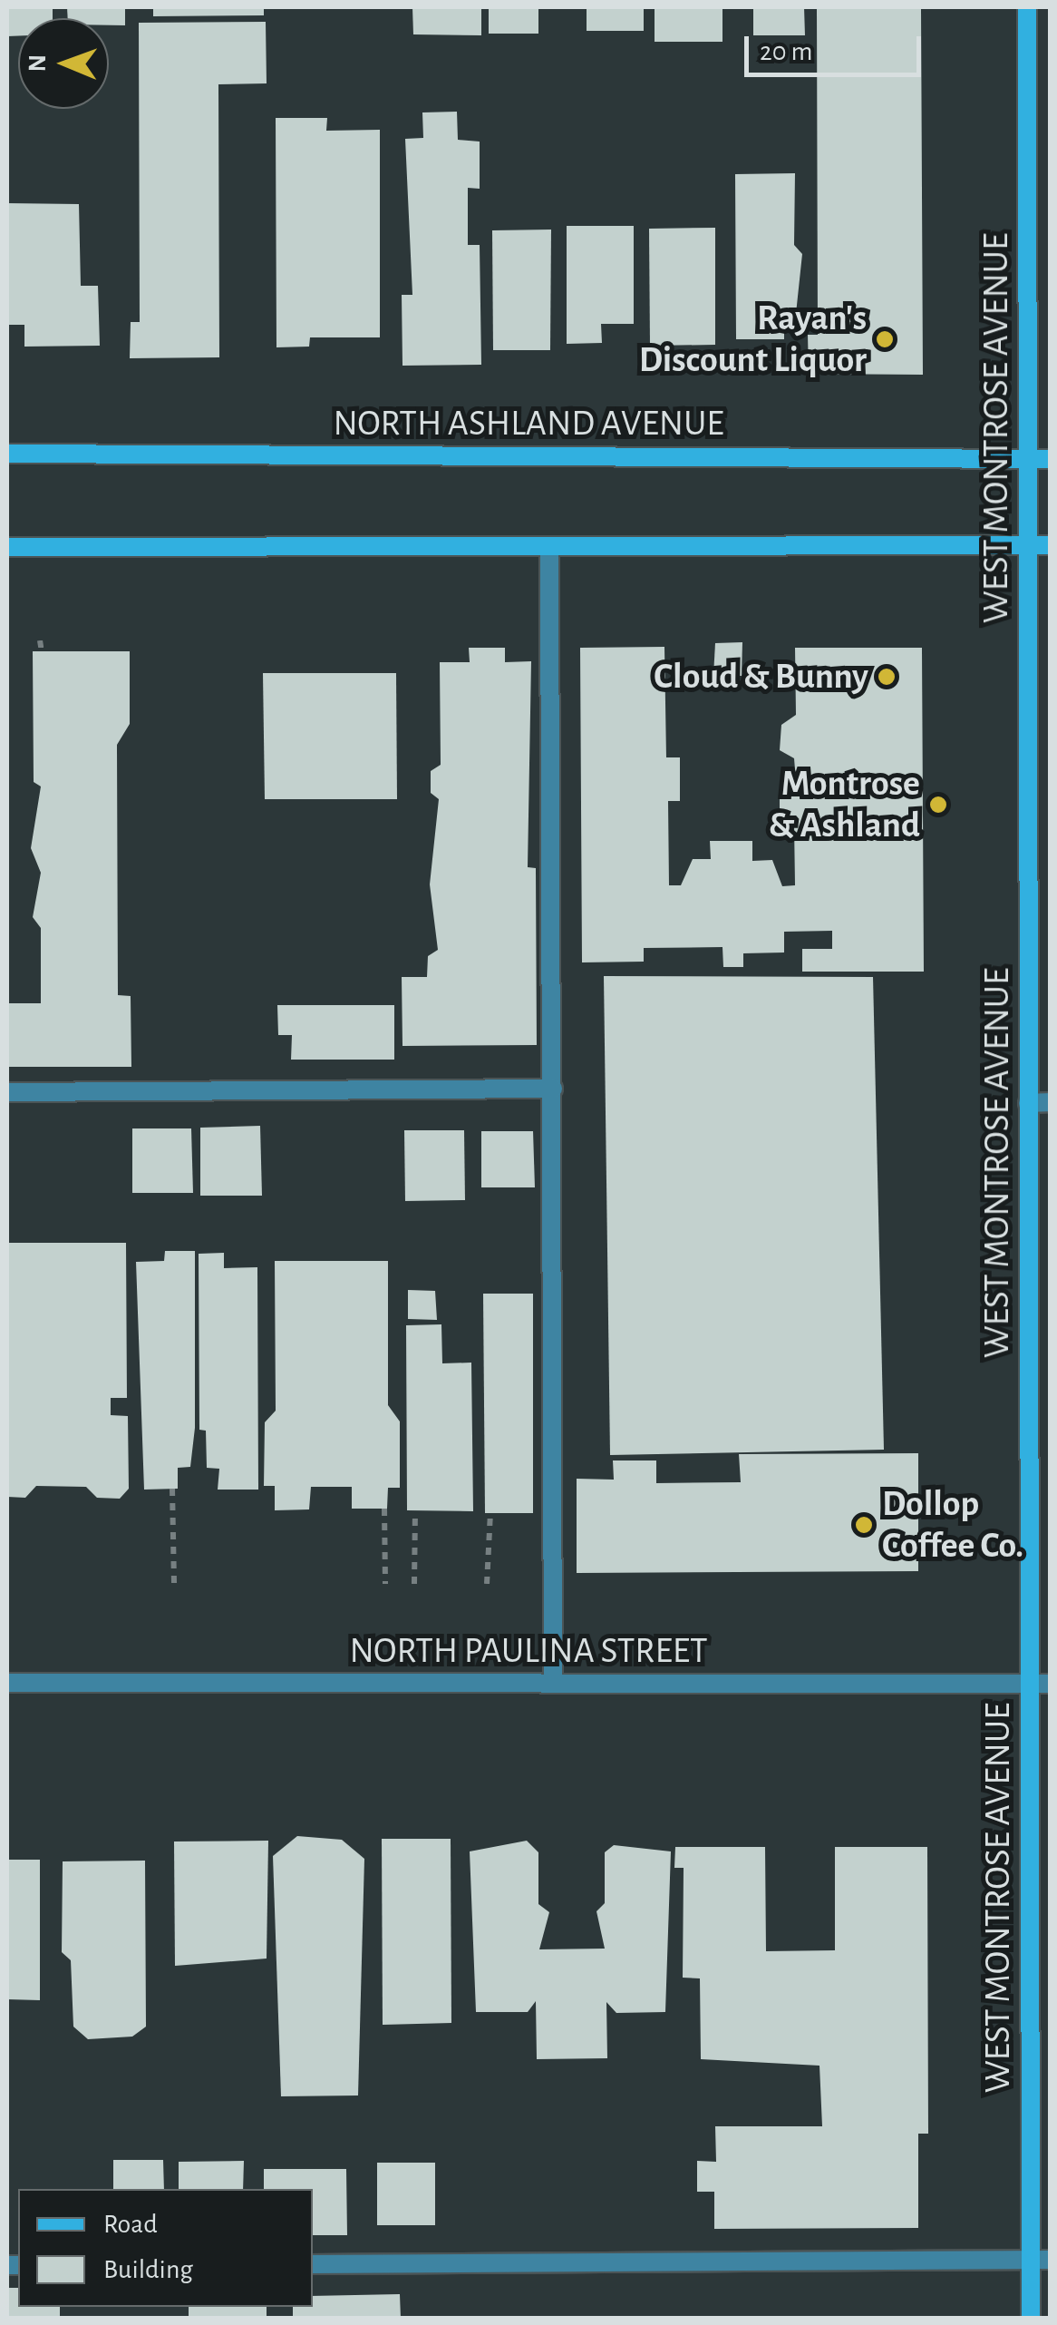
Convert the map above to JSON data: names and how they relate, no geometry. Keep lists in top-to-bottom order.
{
  "streets": {
    "main road": ["NORTH ASHLAND AVENUE", "WEST MONTROSE AVENUE"],
    "street": ["NORTH PAULINA STREET"]
  },
  "crossings": [
    ["NORTH ASHLAND AVENUE", "WEST MONTROSE AVENUE"],
    ["WEST MONTROSE AVENUE", "NORTH PAULINA STREET"]
  ],
  "places": [
    "Rayan's Discount Liquor",
    "Cloud & Bunny",
    "Montrose & Ashland",
    "Dollop Coffee Co."
  ],
  "legend": ["Road", "Building"],
  "scale_bar": "20 m",
  "north": "left"
}
